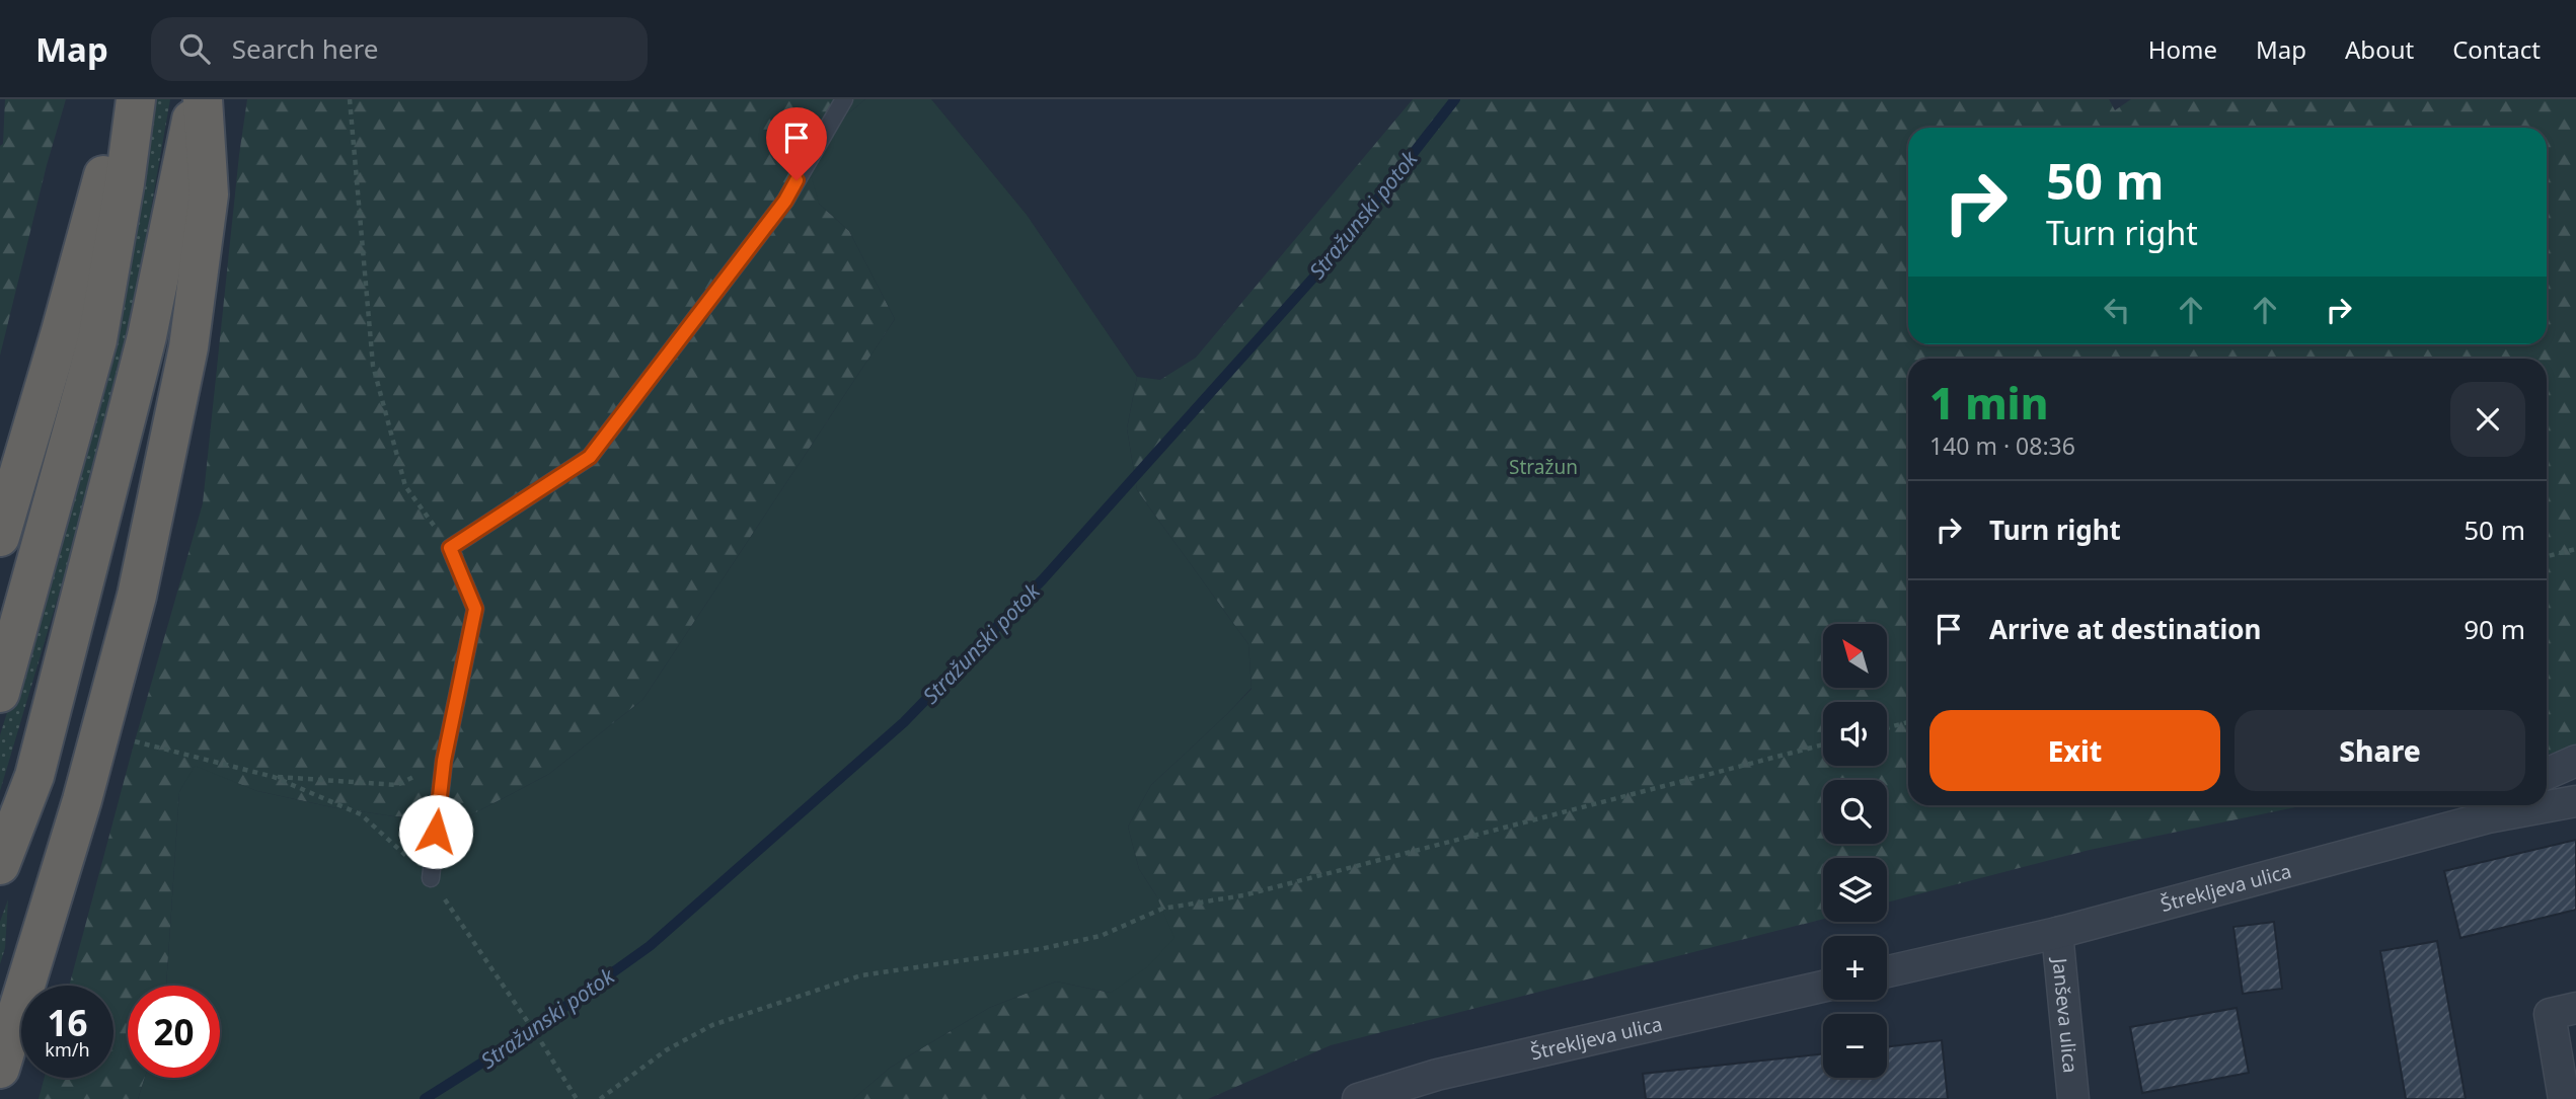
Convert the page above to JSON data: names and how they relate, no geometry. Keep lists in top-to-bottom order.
{
  "streets": {
    "street": ["Štrekljeva ulica", "Janševa ulica"]
  },
  "crossings": [
    ["Štrekljeva ulica", "Janševa ulica"]
  ],
  "water": ["Stražunski potok"],
  "parks": ["Stražun"],
  "north": "top left",
  "page": {
    "header": "Map",
    "search": "Search here",
    "nav": [
      "Home",
      "Map",
      "About",
      "Contact"
    ],
    "turn": ["50 m", "Turn right"],
    "heading": ["1 min", "140 m · 08:36"],
    "list": [
      {
        "name": "Turn right",
        "value": "50 m"
      },
      {
        "name": "Arrive at destination",
        "value": "90 m"
      }
    ],
    "map_buttons": ["+", "−"],
    "buttons": ["Exit", "Share"],
    "speed": "16 km/h",
    "limit": "20"
  }
}
